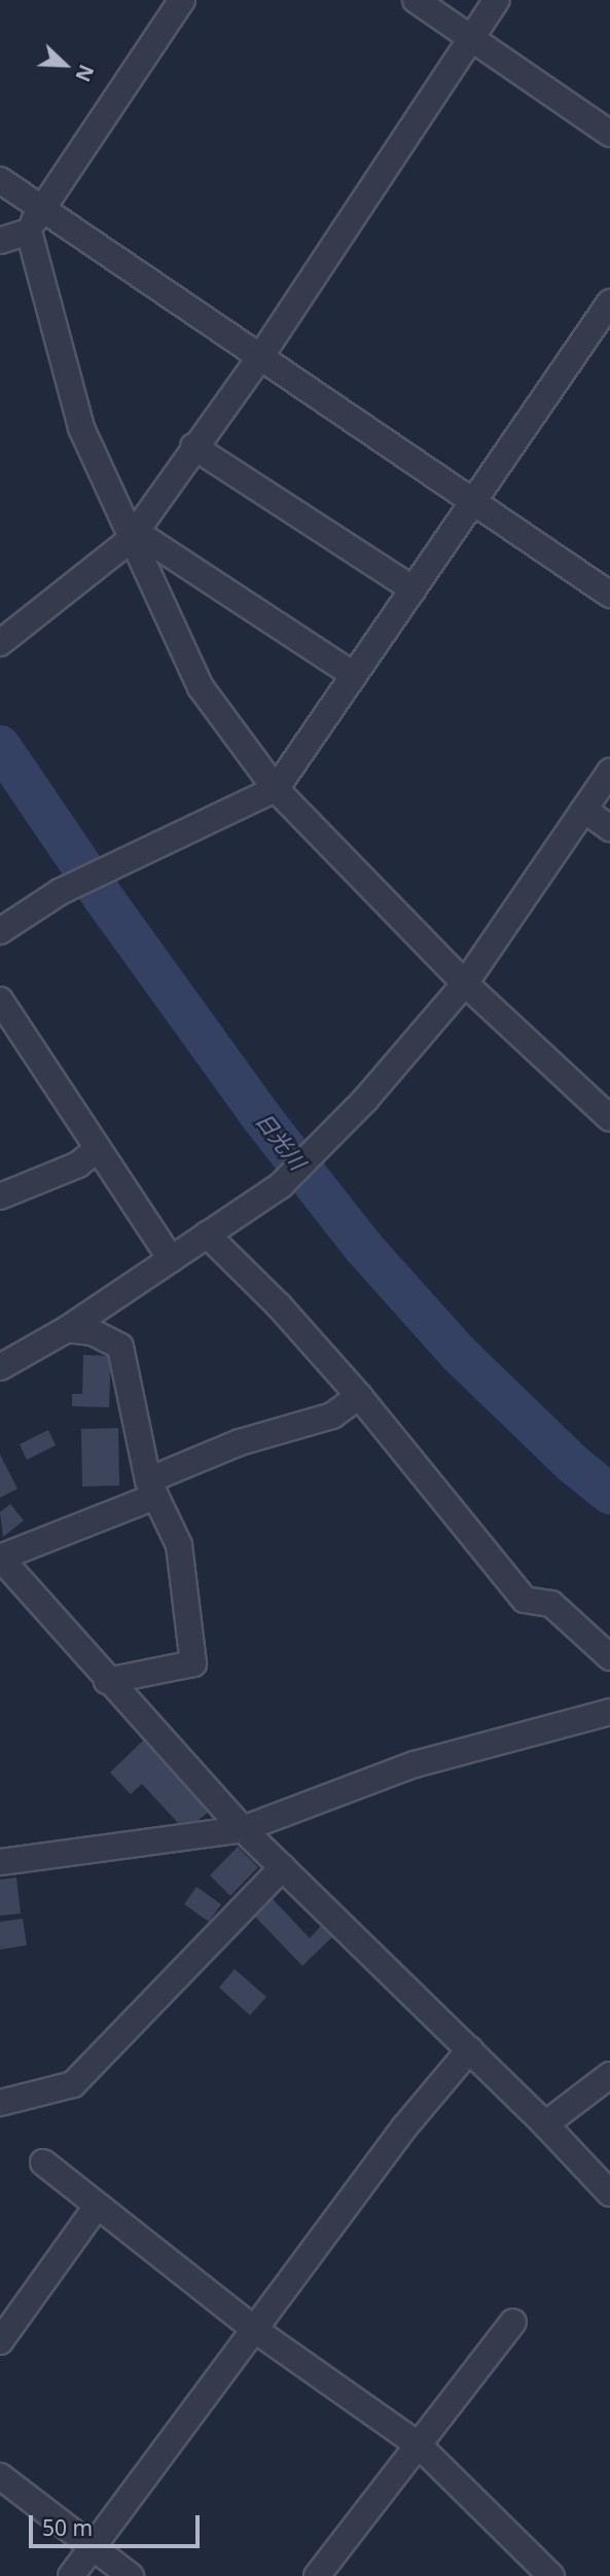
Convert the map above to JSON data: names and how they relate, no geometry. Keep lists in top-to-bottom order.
{
  "water": ["日光川"],
  "scale_bar": "50 m",
  "north": "bottom right"
}
